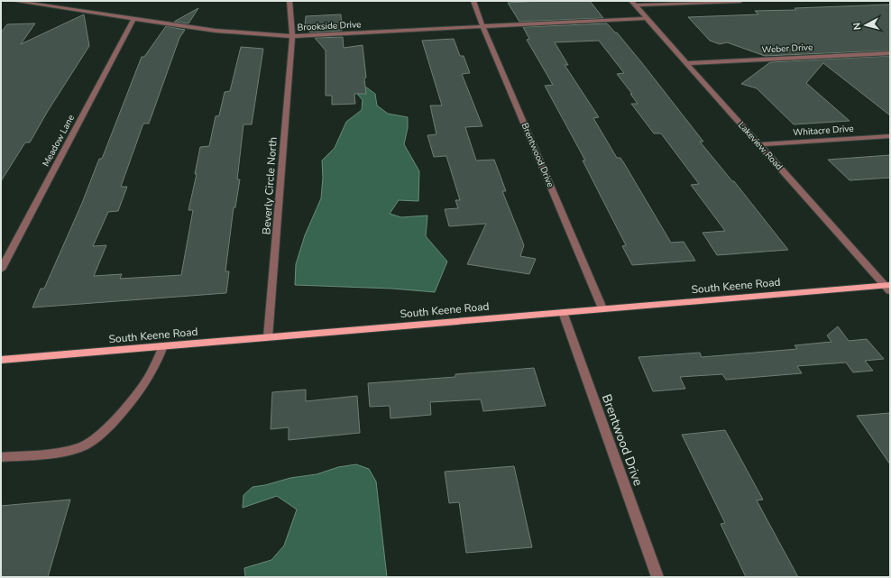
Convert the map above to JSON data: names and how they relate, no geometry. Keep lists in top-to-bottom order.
{
  "streets": {
    "main road": ["South Keene Road"],
    "street": [
      "Brookside Drive",
      "Weber Drive",
      "Whitacre Drive",
      "Meadow Lane",
      "Lakeview Road",
      "Brentwood Drive",
      "Beverly Circle North"
    ]
  },
  "crossings": [
    ["Brookside Drive", "Meadow Lane"],
    ["Brookside Drive", "Lakeview Road"],
    ["Brookside Drive", "Brentwood Drive"],
    ["Brookside Drive", "Beverly Circle North"],
    ["Weber Drive", "Lakeview Road"],
    ["Whitacre Drive", "Lakeview Road"],
    ["Lakeview Road", "South Keene Road"],
    ["Brentwood Drive", "South Keene Road"],
    ["Beverly Circle North", "South Keene Road"]
  ],
  "north": "left"
}
